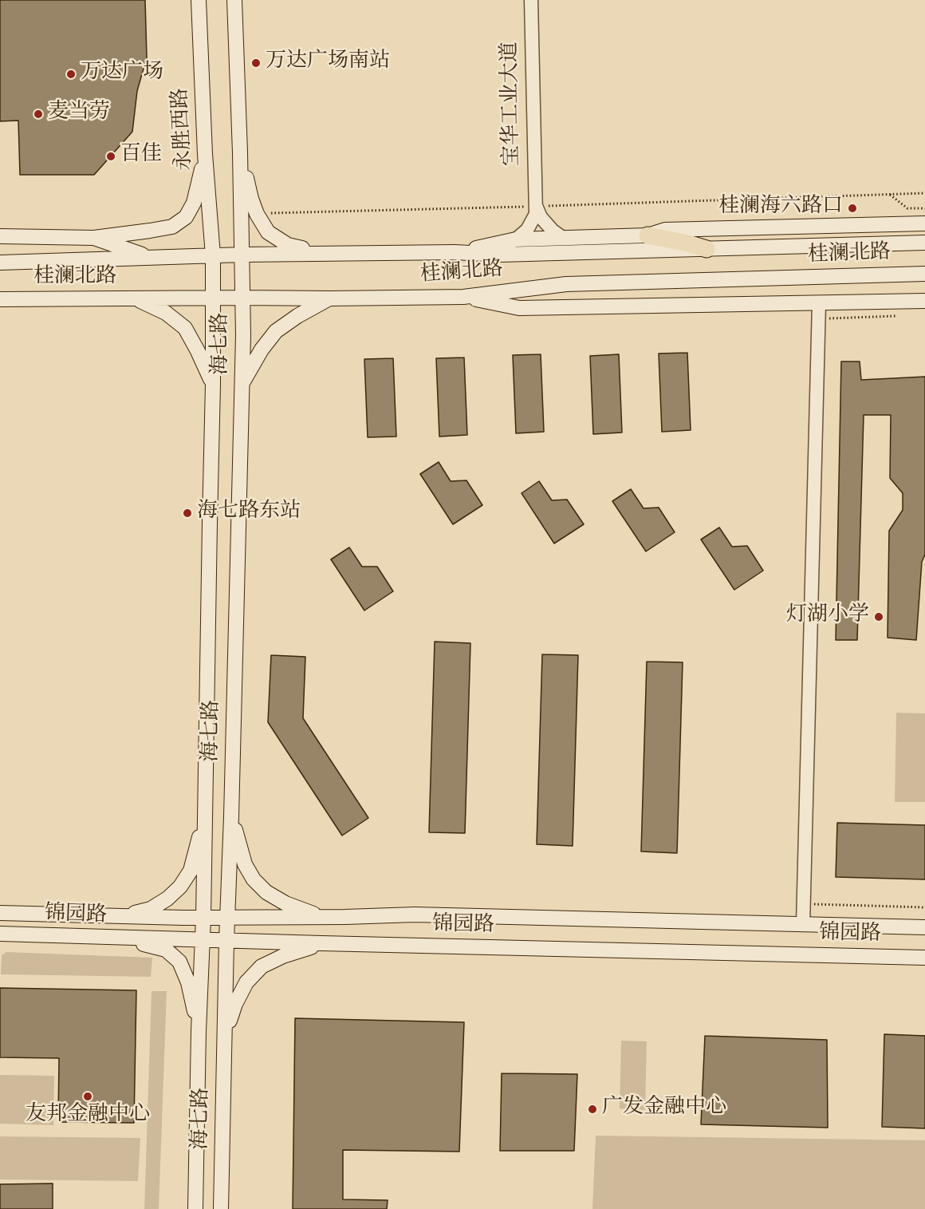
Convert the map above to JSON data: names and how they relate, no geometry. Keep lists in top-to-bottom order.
{
  "streets": {
    "main road": [
      "永胜西路",
      "桂澜北路",
      "海七路",
      "锦园路"
    ],
    "street": ["宝华工业大道"]
  },
  "crossings": [
    ["永胜西路", "桂澜北路"],
    ["桂澜北路", "海七路"],
    ["海七路", "锦园路"]
  ],
  "places": [
    "万达广场南站",
    "万达广场",
    "麦当劳",
    "百佳",
    "桂澜海六路口",
    "海七路东站",
    "灯湖小学",
    "友邦金融中心",
    "广发金融中心"
  ]
}
